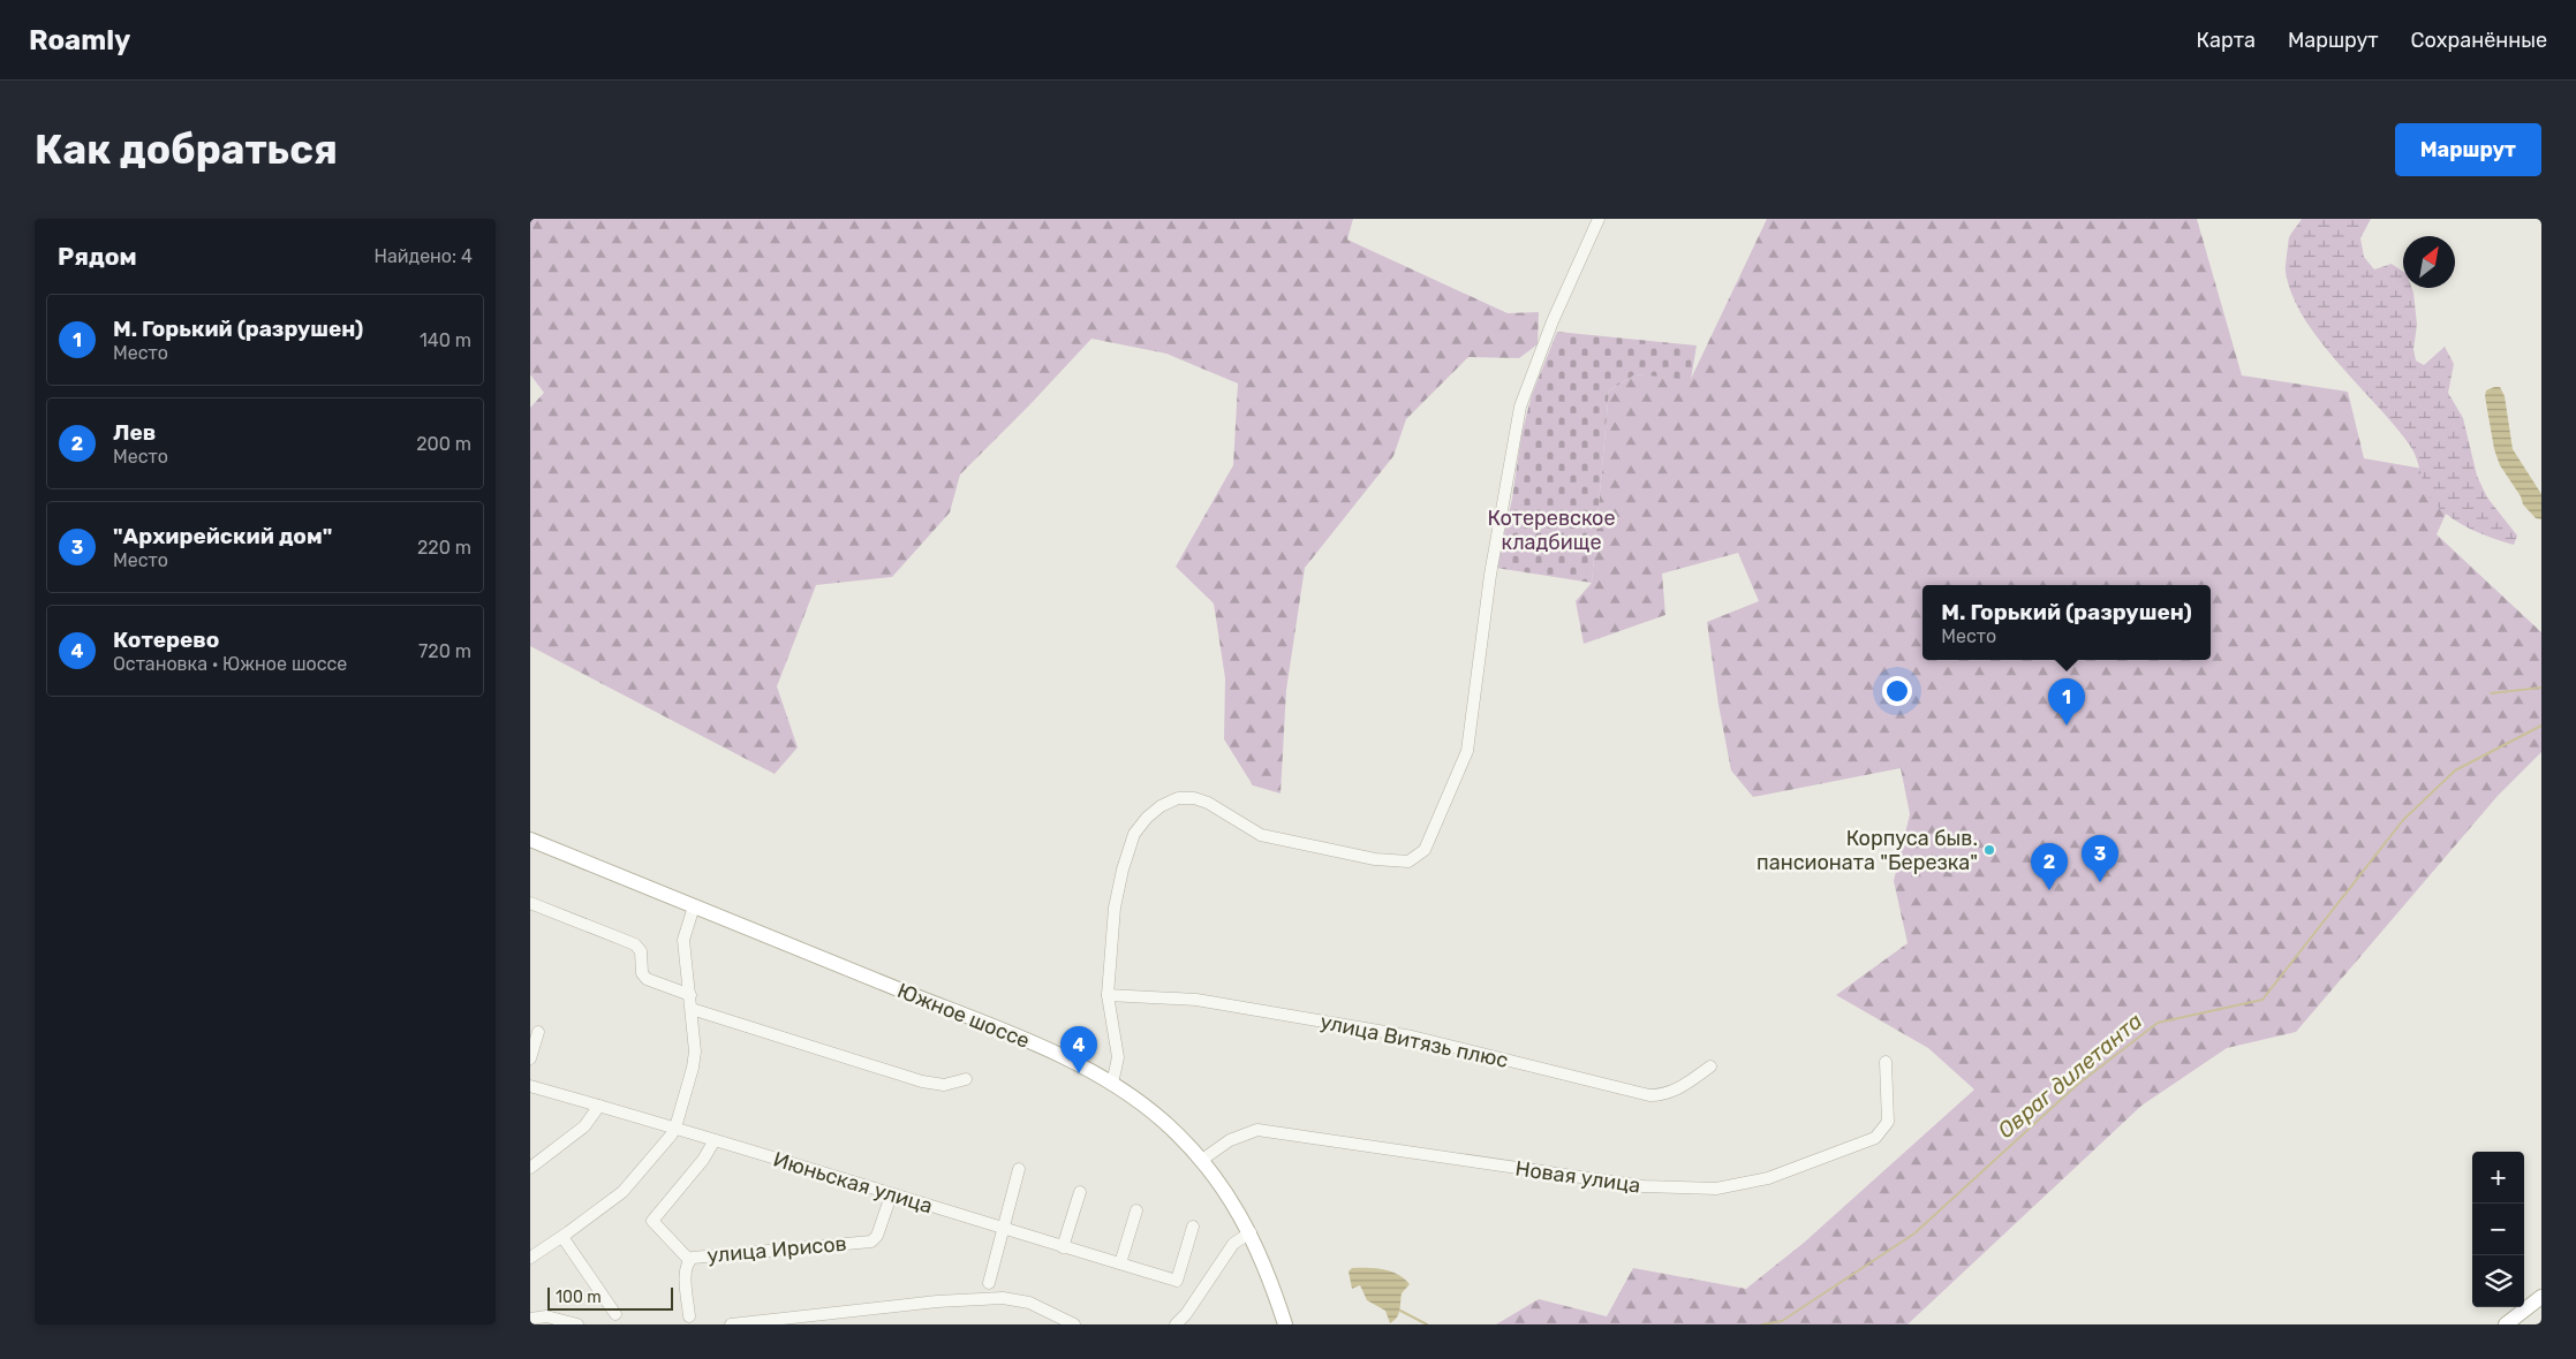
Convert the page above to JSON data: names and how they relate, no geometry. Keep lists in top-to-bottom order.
{
  "streets": {
    "main road": ["Южное шоссе"],
    "street": [
      "улица Витязь плюс",
      "Новая улица",
      "Июньская улица",
      "улица Ирисов"
    ]
  },
  "crossings": [
    ["Южное шоссе", "Новая улица"],
    ["Июньская улица", "улица Ирисов"]
  ],
  "water": ["Овраг дилетанта"],
  "parks": ["Котеревское кладбище"],
  "places": ["Корпуса быв. пансионата \"Березка\""],
  "scale_bar": "100 m",
  "north": "top right",
  "page": {
    "header": "Roamly",
    "nav": ["Карта", "Маршрут", "Сохранённые"],
    "buttons": "Маршрут",
    "title": "Как добраться",
    "heading": ["Рядом", "Найдено: 4"],
    "list": [
      {
        "mark": "1",
        "name": "М. Горький (разрушен)",
        "note": "Место",
        "value": "140 m"
      },
      {
        "mark": "2",
        "name": "Лев",
        "note": "Место",
        "value": "200 m"
      },
      {
        "mark": "3",
        "name": "\"Архирейский дом\"",
        "note": "Место",
        "value": "220 m"
      },
      {
        "mark": "4",
        "name": "Котерево",
        "note": "Остановка · Южное шоссе",
        "value": "720 m"
      }
    ],
    "popup": ["М. Горький (разрушен)", "Место"],
    "pins": [
      "1",
      "3",
      "2",
      "4"
    ],
    "map_buttons": ["+", "−"],
    "scale": "100 m"
  }
}
